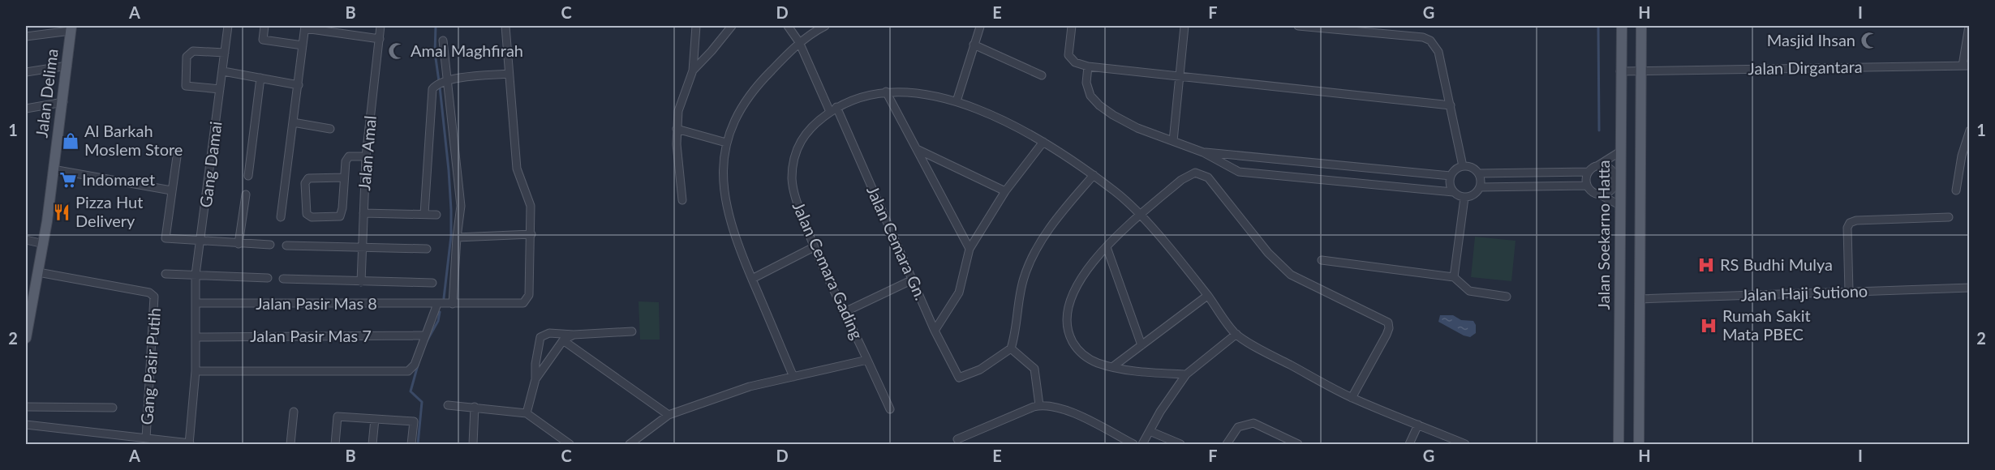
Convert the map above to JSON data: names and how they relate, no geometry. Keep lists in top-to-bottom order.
{
  "streets": {
    "main road": ["Jalan Delima", "Jalan Soekarno Hatta"],
    "street": [
      "Jalan Dirgantara",
      "Jalan Amal",
      "Gang Damai",
      "Jalan Cemara Gn.",
      "Jalan Cemara Gading",
      "Jalan Haji Sutiono",
      "Jalan Pasir Mas 8",
      "Jalan Pasir Mas 7",
      "Gang Pasir Putih"
    ]
  },
  "crossings": [
    ["Jalan Dirgantara", "Jalan Soekarno Hatta"],
    ["Jalan Delima", "Gang Pasir Putih"],
    ["Gang Damai", "Jalan Pasir Mas 8"],
    ["Gang Damai", "Jalan Pasir Mas 7"],
    ["Jalan Cemara Gn.", "Jalan Cemara Gading"]
  ],
  "places": {
    "mosque": ["Masjid Ihsan", "Amal Maghfirah"],
    "shop": ["Al Barkah Moslem Store"],
    "supermarket": ["Indomaret"],
    "restaurant": ["Pizza Hut Delivery"],
    "hospital": ["RS Budhi Mulya", "Rumah Sakit Mata PBEC"]
  },
  "grid": {
    "columns": [
      "A",
      "B",
      "C",
      "D",
      "E",
      "F",
      "G",
      "H",
      "I"
    ],
    "rows": ["1", "2"]
  }
}
